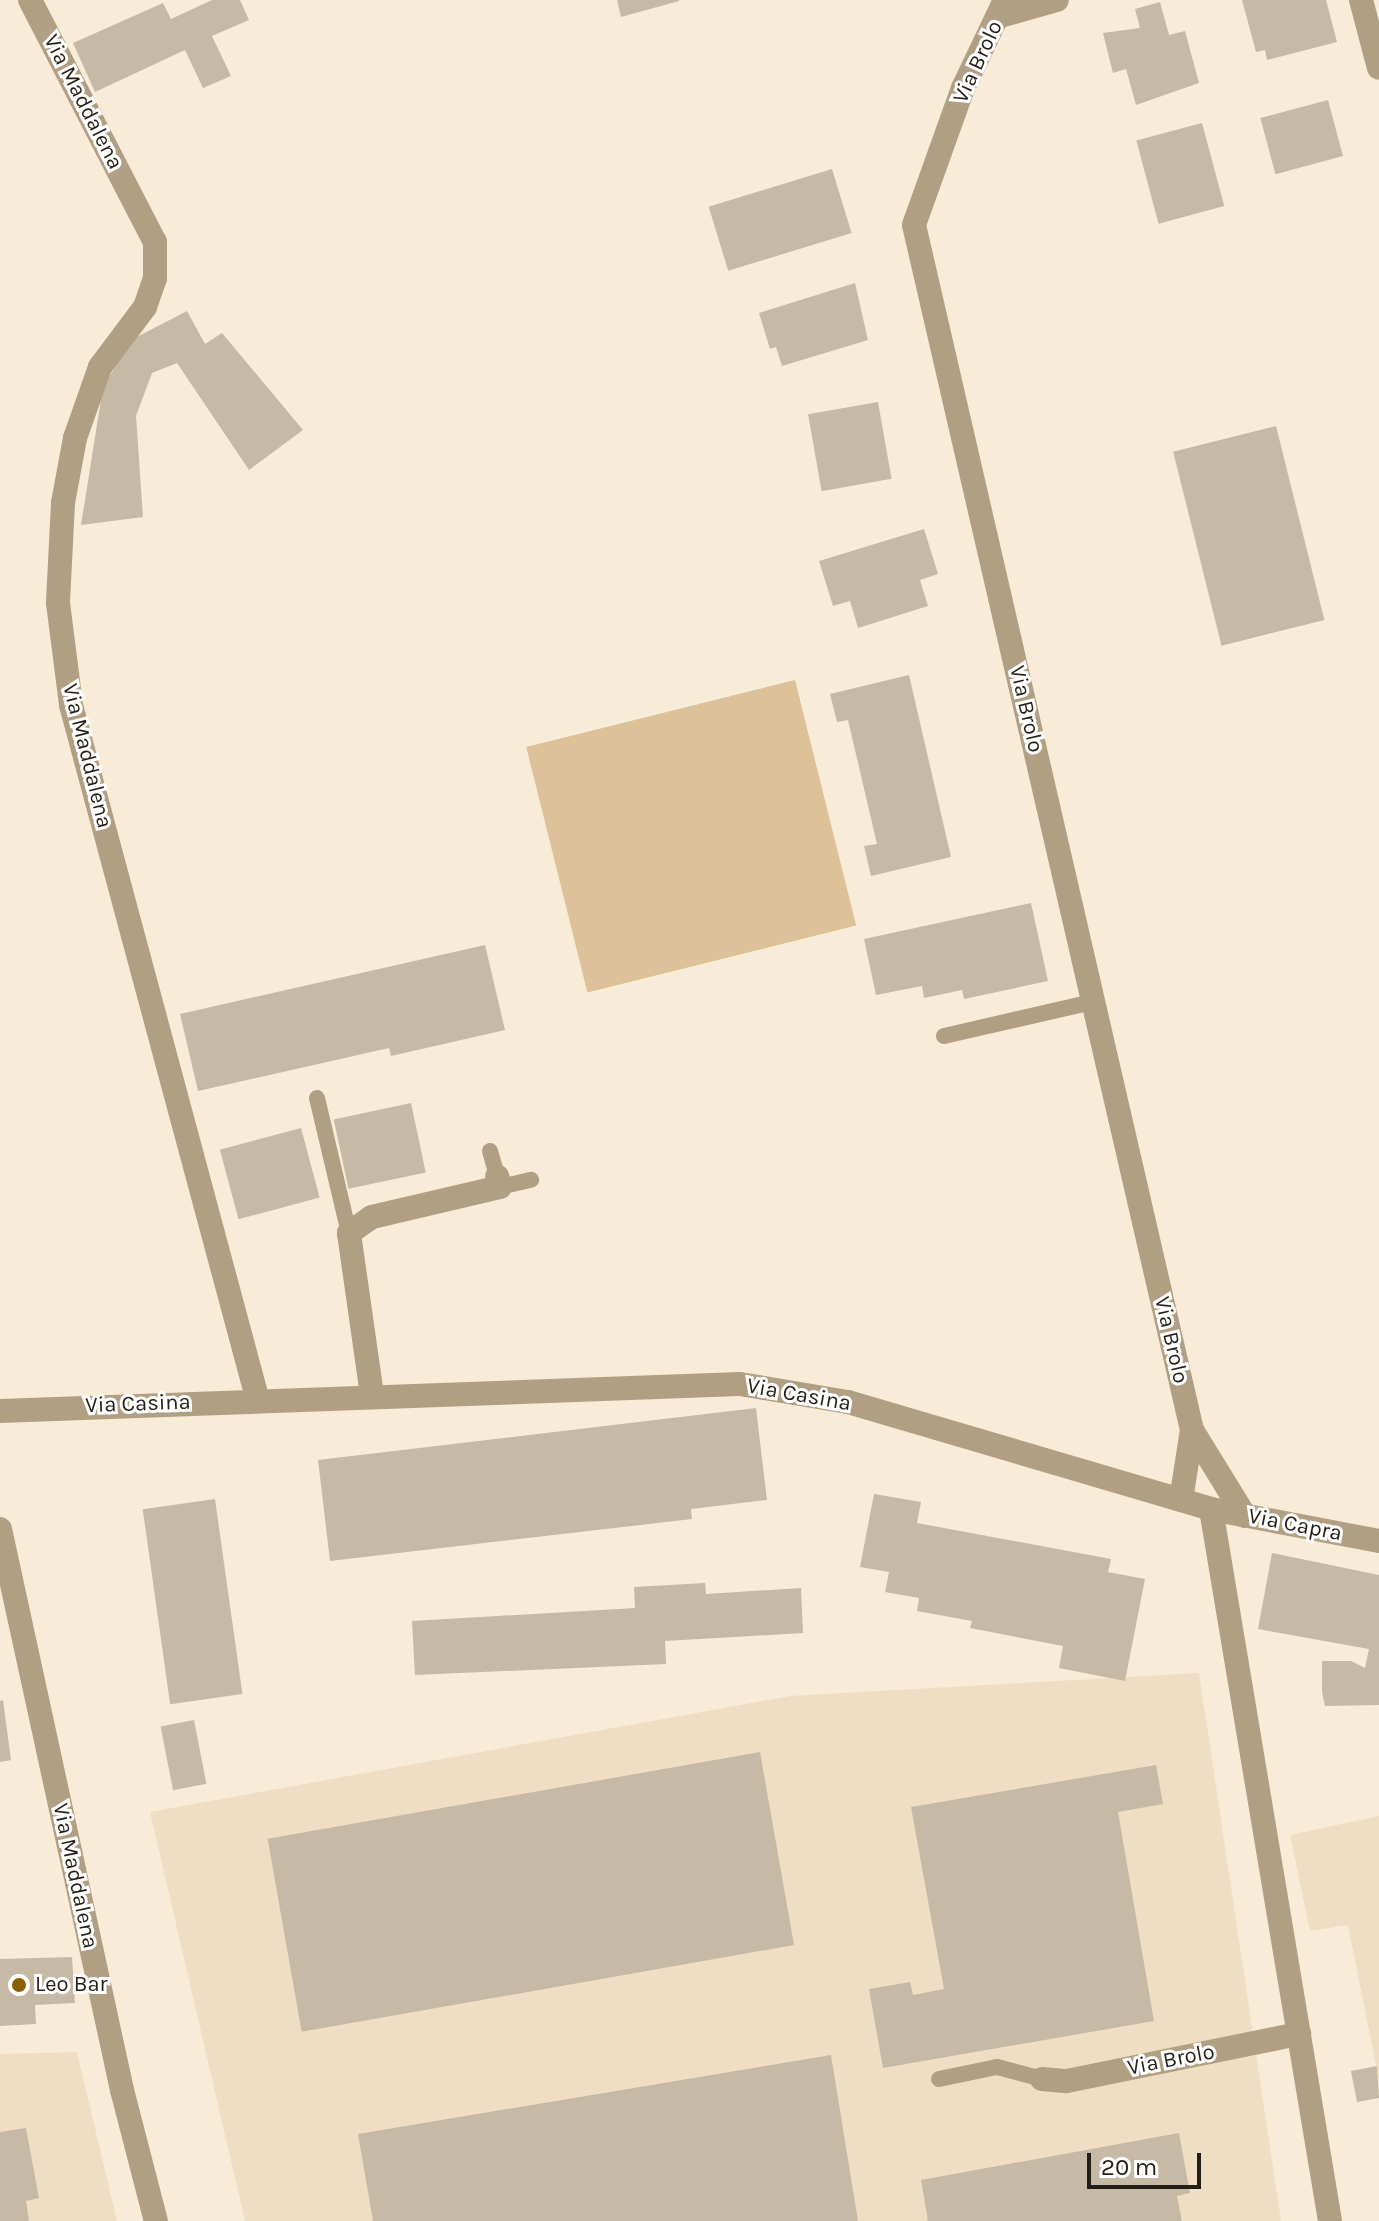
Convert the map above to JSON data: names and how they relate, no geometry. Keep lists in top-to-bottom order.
{
  "streets": {
    "street": [
      "Via Brolo",
      "Via Maddalena",
      "Via Casina",
      "Via Capra"
    ]
  },
  "crossings": [
    ["Via Brolo", "Via Casina"],
    ["Via Brolo", "Via Capra"],
    ["Via Maddalena", "Via Casina"],
    ["Via Casina", "Via Capra"]
  ],
  "places": ["Leo Bar"],
  "scale_bar": "20 m"
}
